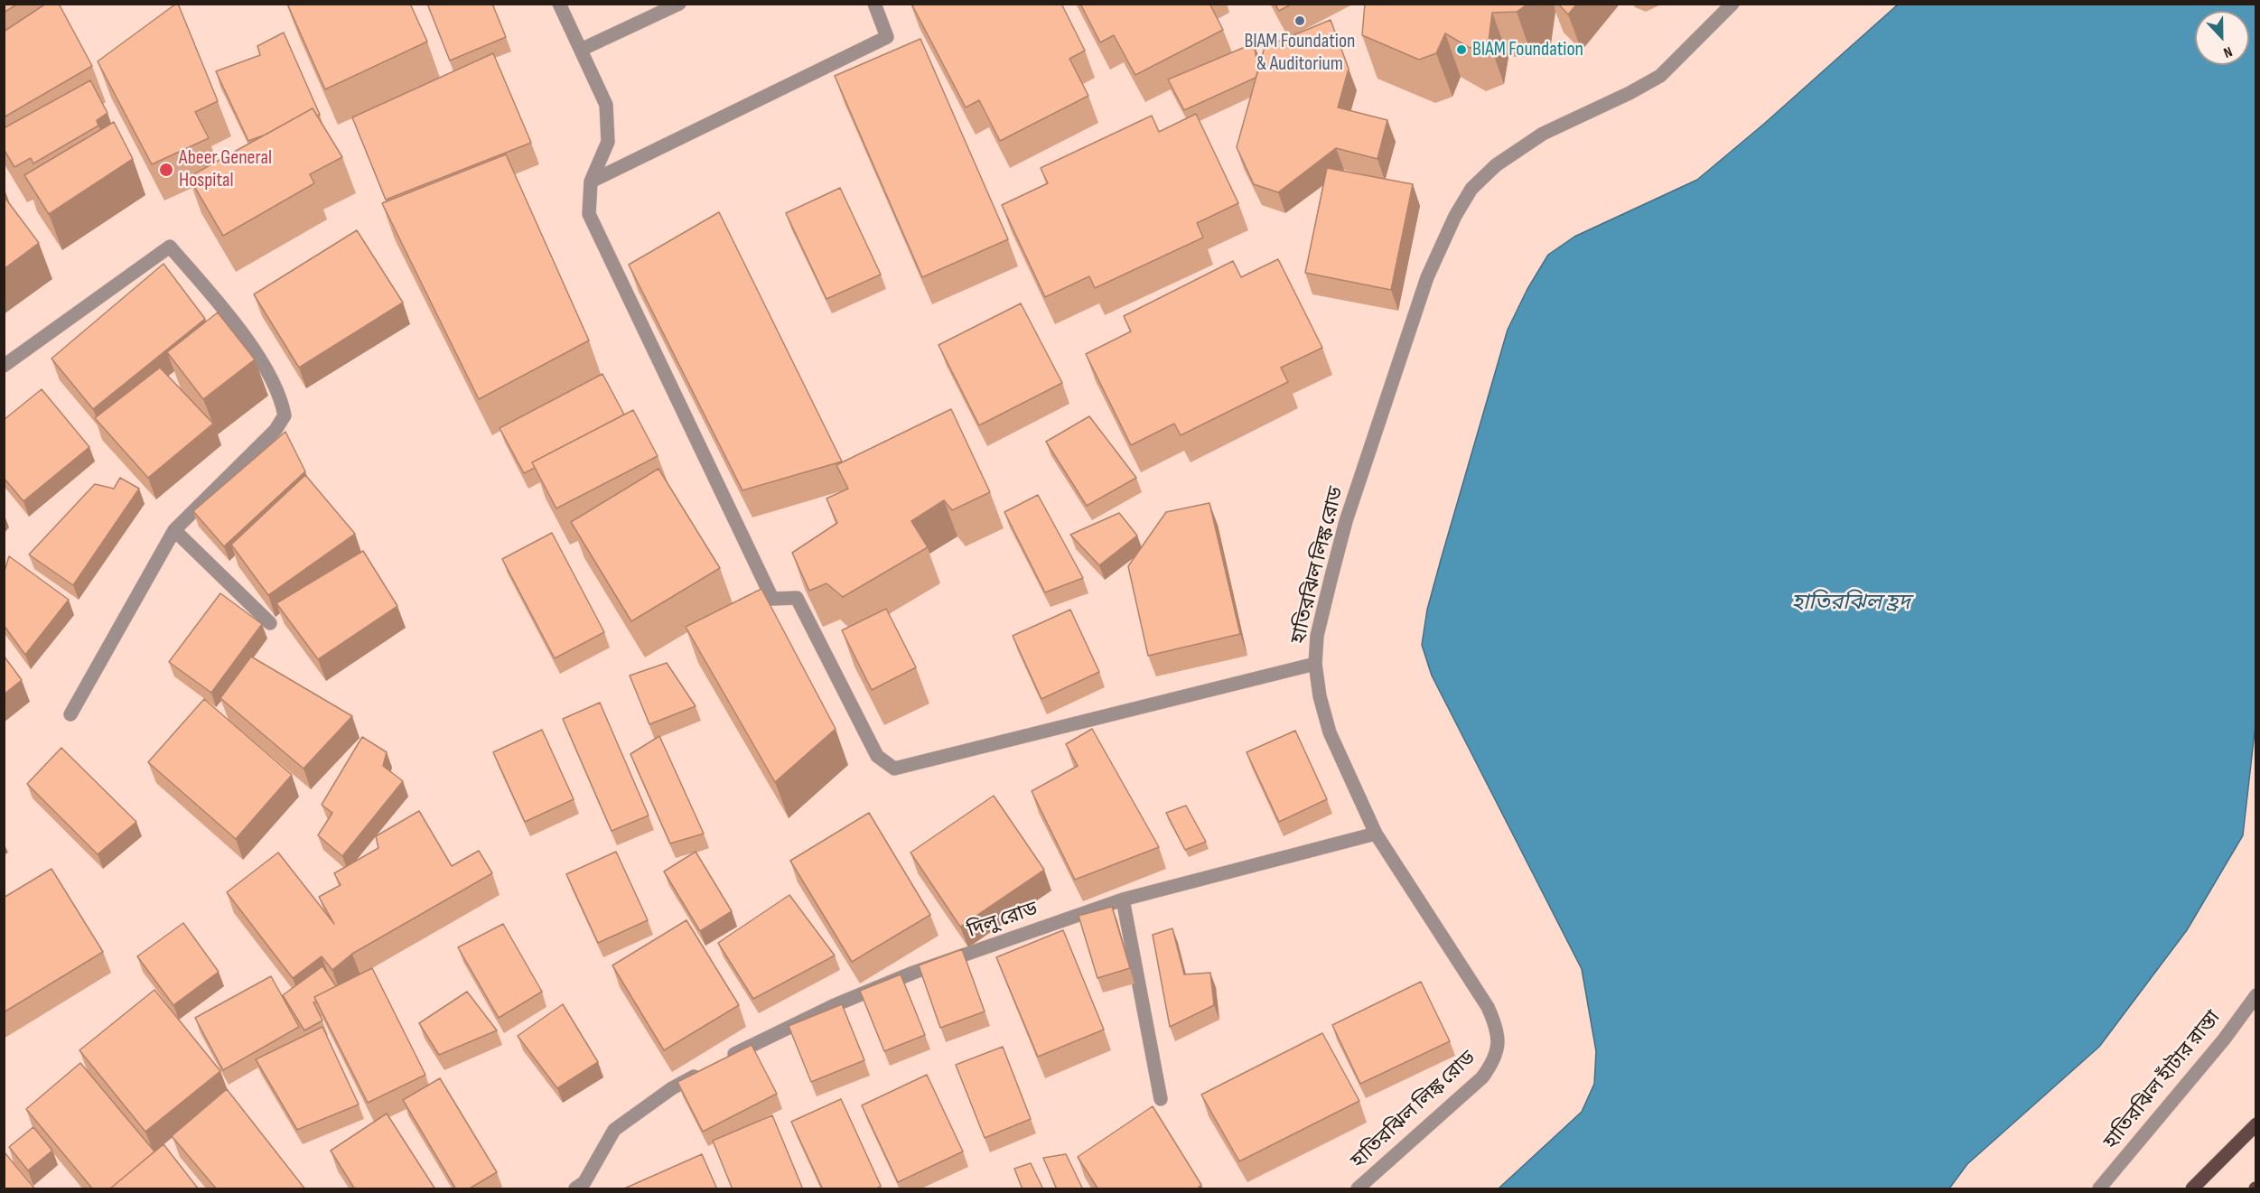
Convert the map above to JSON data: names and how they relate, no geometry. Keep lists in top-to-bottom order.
{
  "streets": {
    "street": ["হাতিরঝিল লিঙ্ক রোড", "দিলু রোড", "হাতিরঝিল হাঁটার রাস্তা"]
  },
  "crossings": [
    ["হাতিরঝিল লিঙ্ক রোড", "দিলু রোড"]
  ],
  "water": ["হাতিরঝিল হ্রদ"],
  "places": ["BIAM Foundation & Auditorium", "BIAM Foundation", "Abeer General Hospital"],
  "north": "bottom"
}
